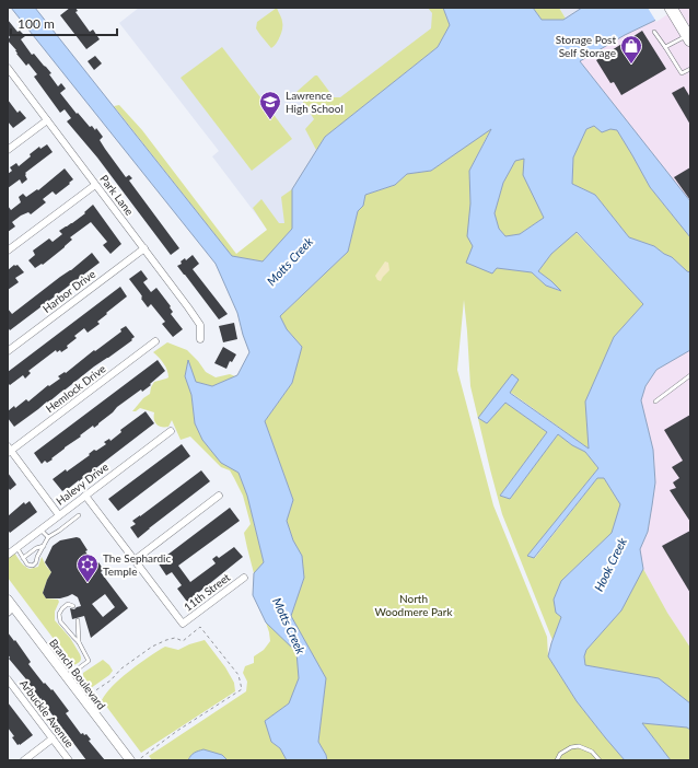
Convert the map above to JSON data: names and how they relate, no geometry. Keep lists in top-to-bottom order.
{
  "streets": {
    "street": [
      "Park Lane",
      "Harbor Drive",
      "Hemlock Drive",
      "Halevy Drive",
      "11th Street",
      "Branch Boulevard",
      "Arbuckle Avenue"
    ]
  },
  "crossings": [
    ["Park Lane", "Harbor Drive"]
  ],
  "water": ["Motts Creek", "Hook Creek"],
  "parks": ["North Woodmere Park"],
  "places": {
    "shop": ["Storage Post Self Storage"],
    "school or university": ["Lawrence High School"],
    "synagogue": ["The Sephardic Temple"]
  },
  "scale_bar": "100 m"
}
